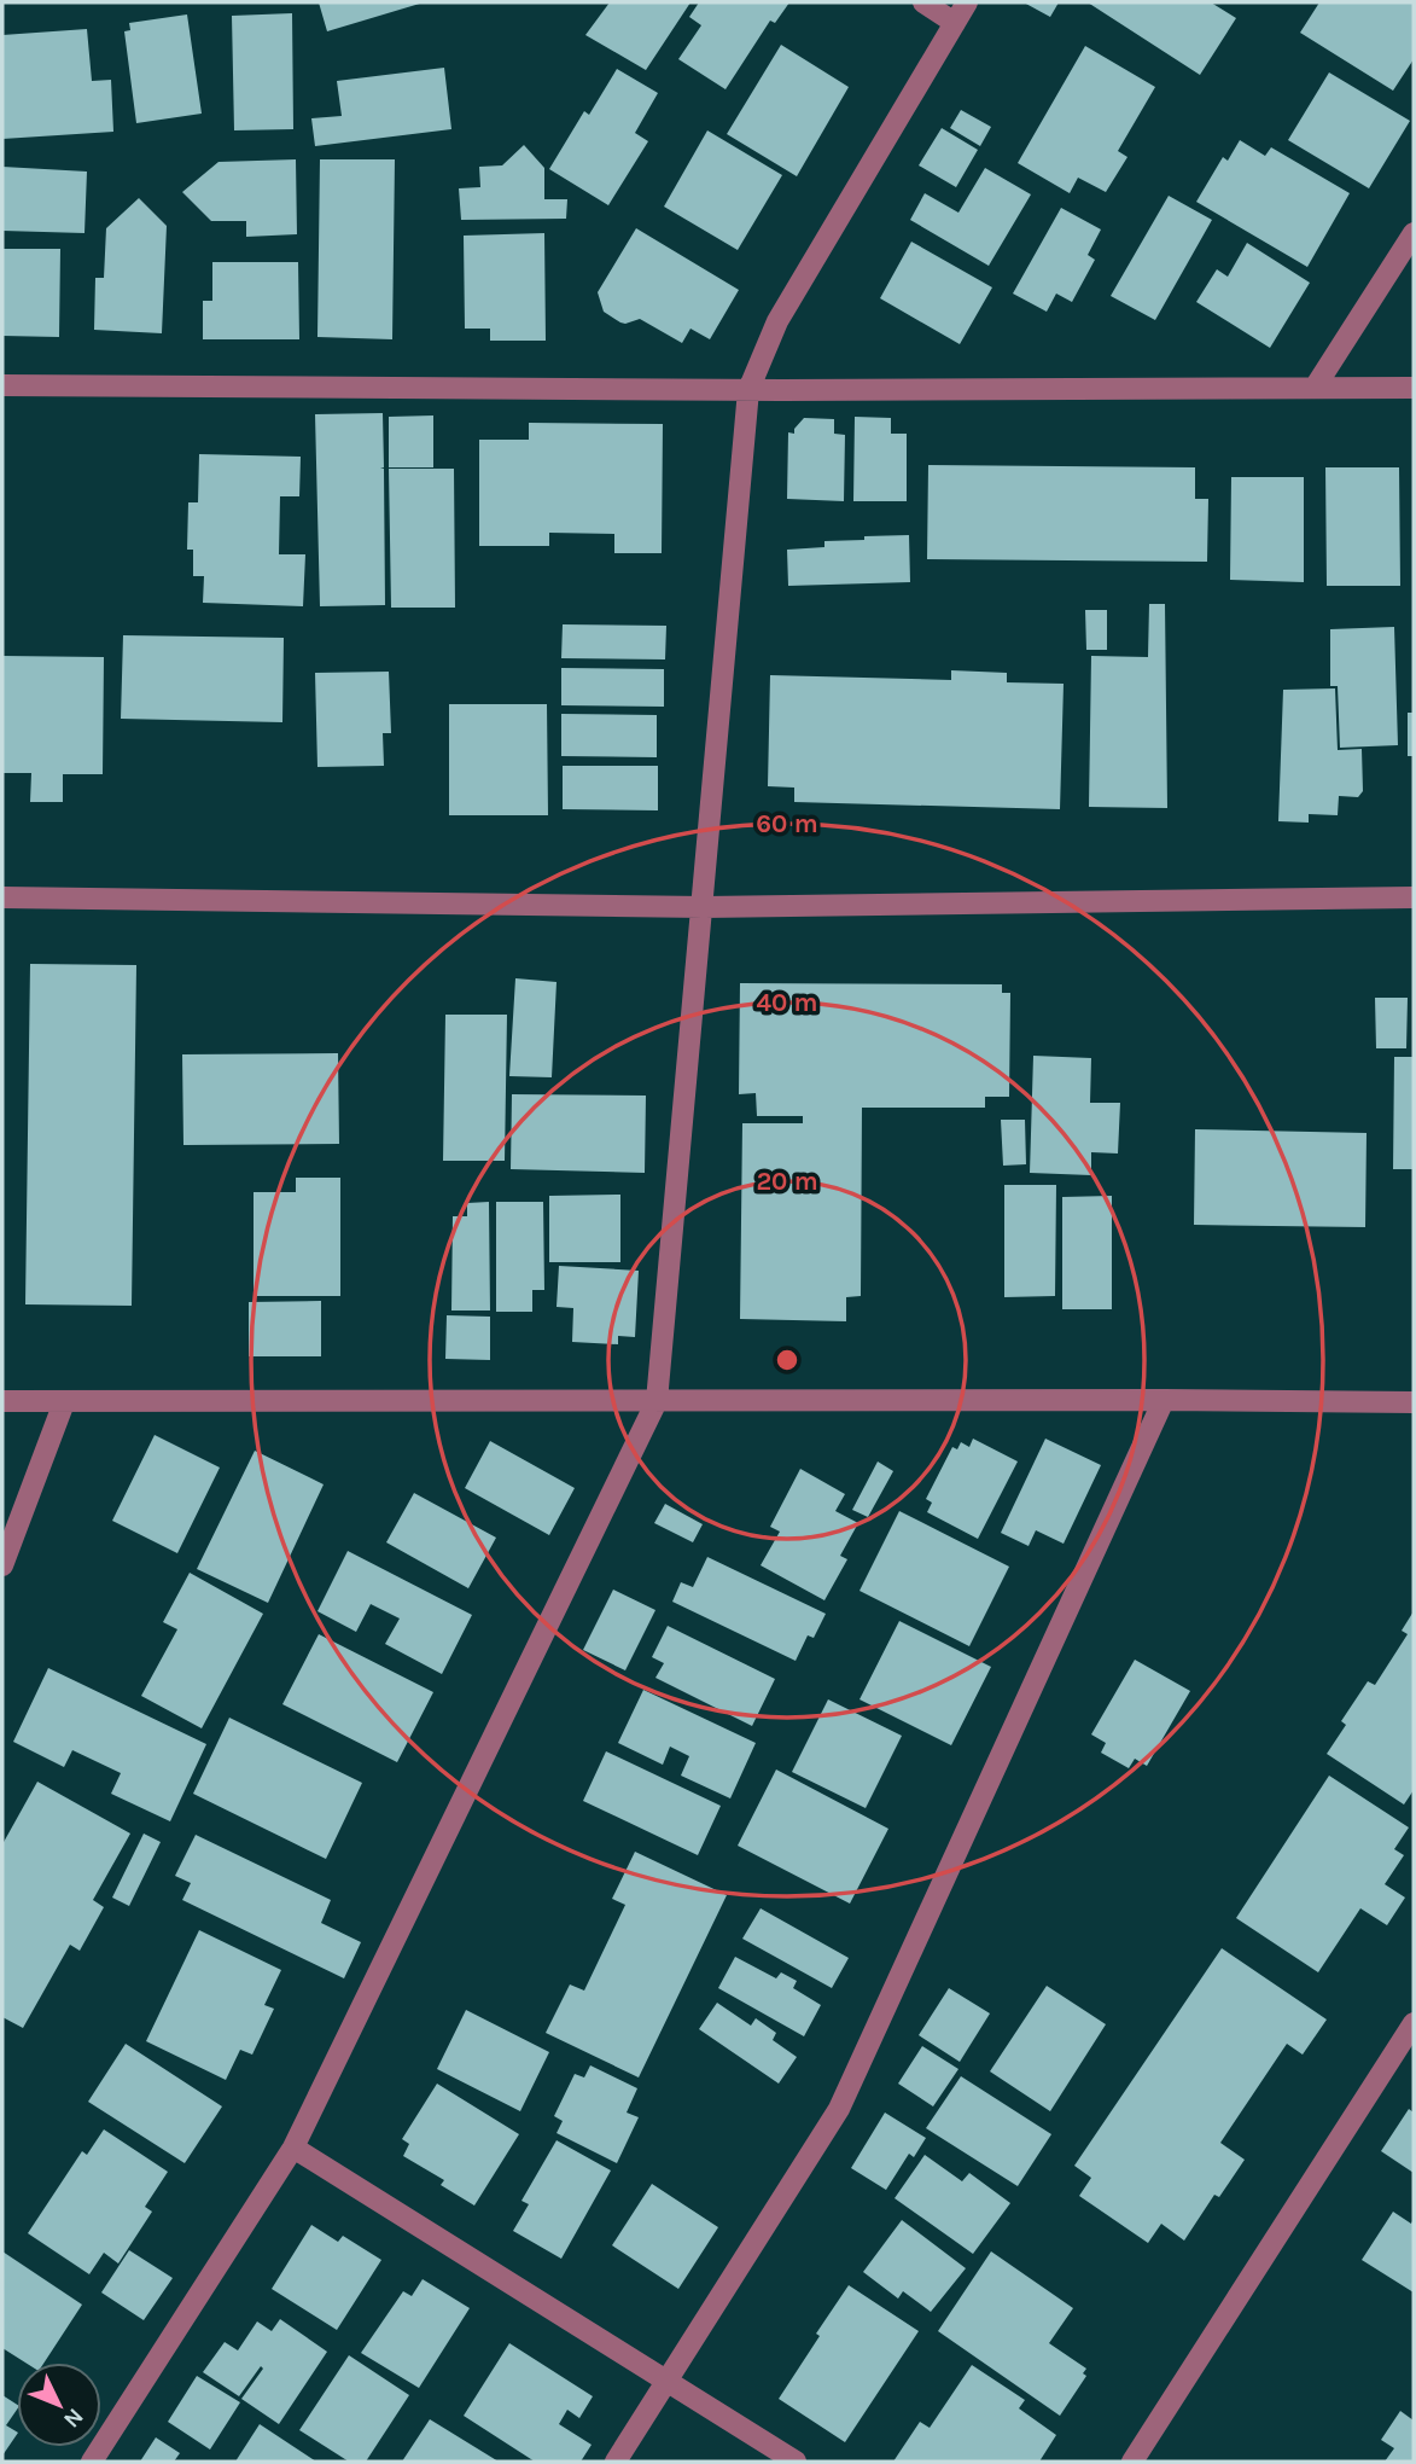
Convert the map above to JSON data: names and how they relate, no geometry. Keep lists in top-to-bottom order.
{
  "north": "bottom right",
  "rings": ["60 m", "40 m", "20 m"]
}
